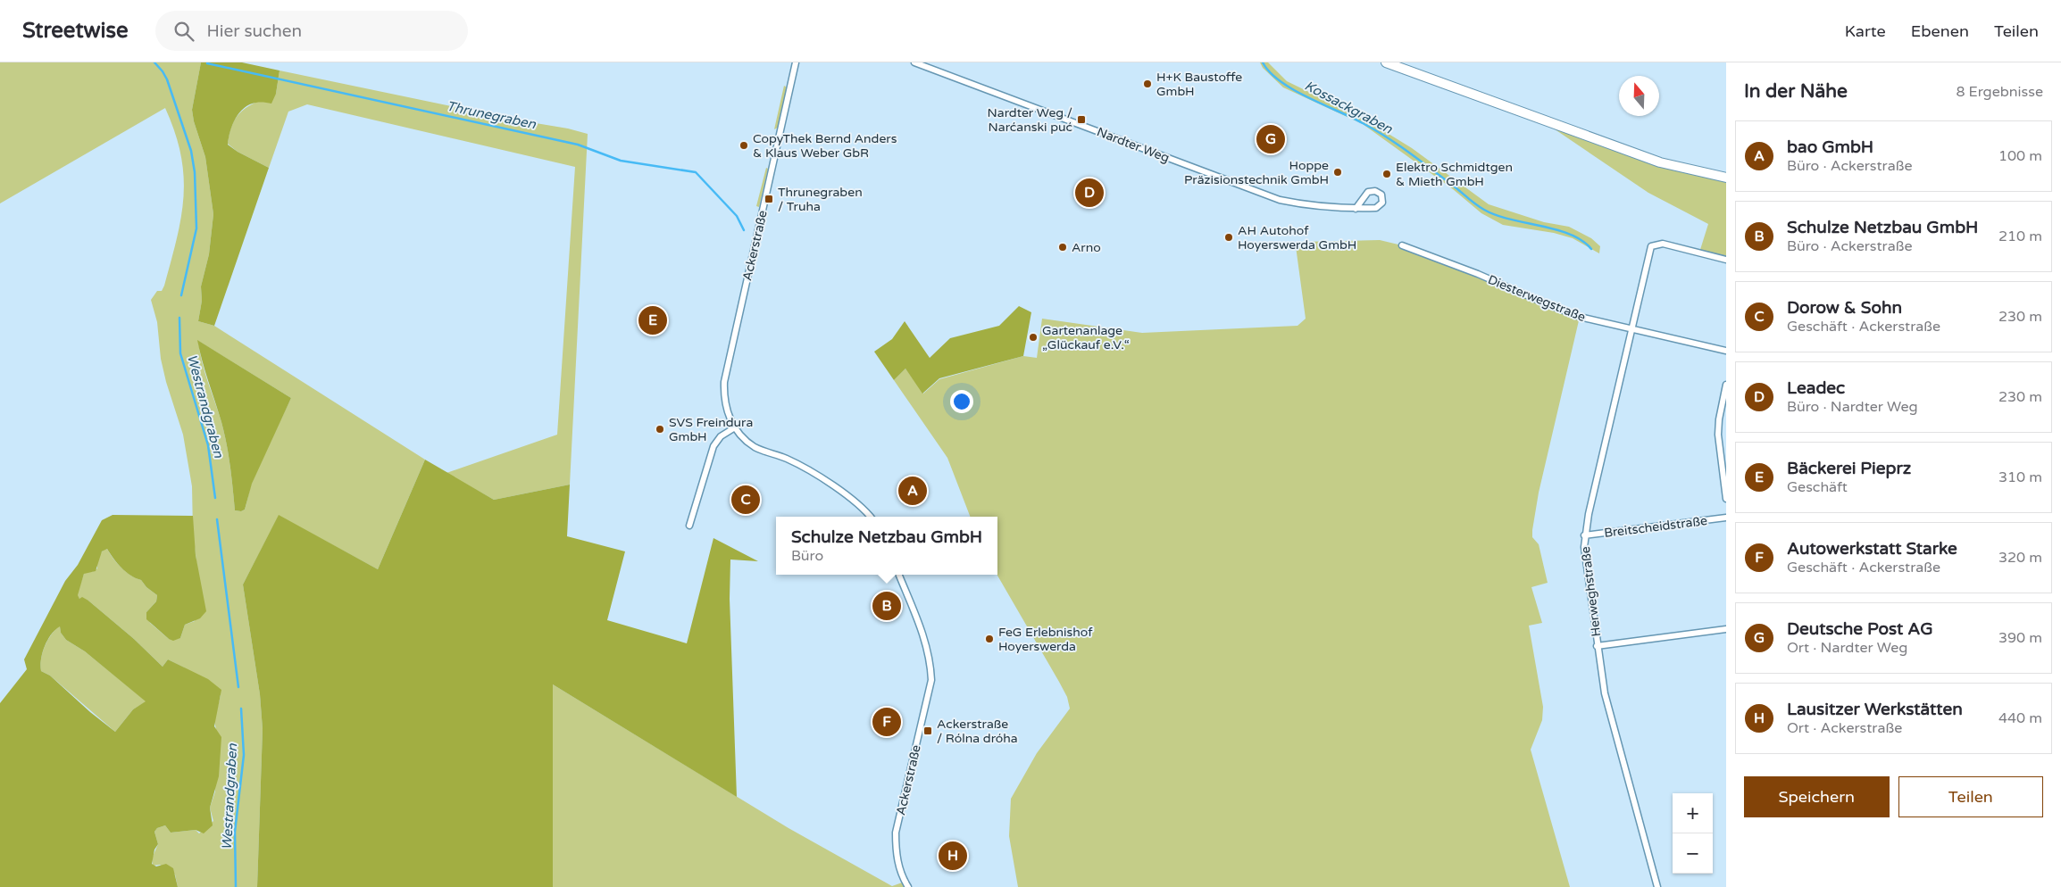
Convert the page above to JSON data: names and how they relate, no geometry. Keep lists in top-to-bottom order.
{
  "streets": {
    "street": [
      "Nardter Weg",
      "Ackerstraße",
      "Diesterwegstraße",
      "Breitscheidstraße",
      "Herweghstraße"
    ]
  },
  "crossings": [
    ["Diesterwegstraße", "Herweghstraße"],
    ["Breitscheidstraße", "Herweghstraße"]
  ],
  "water": ["Kossackgraben", "Thrunegraben", "Westrandgraben"],
  "places": {
    "other": [
      "H+K Baustoffe GmbH",
      "CopyThek Bernd Anders & Klaus Weber GbR",
      "Hoppe Präzisionstechnik GmbH",
      "Elektro Schmidtgen & Mieth GmbH",
      "AH Autohof Hoyerswerda GmbH",
      "Arno",
      "Gartenanlage „Glückauf e.V.“",
      "SVS Freindura GmbH",
      "FeG Erlebnishof Hoyerswerda"
    ],
    "transit": ["Nardter Weg / Narćanski puć", "Thrunegraben / Truha", "Ackerstraße / Rólna dróha"]
  },
  "north": "top",
  "page": {
    "header": "Streetwise",
    "search": "Hier suchen",
    "nav": ["Karte", "Ebenen", "Teilen"],
    "heading": ["In der Nähe", "8 Ergebnisse"],
    "list": [
      {
        "mark": "A",
        "name": "bao GmbH",
        "note": "Büro · Ackerstraße",
        "value": "100 m"
      },
      {
        "mark": "B",
        "name": "Schulze Netzbau GmbH",
        "note": "Büro · Ackerstraße",
        "value": "210 m"
      },
      {
        "mark": "C",
        "name": "Dorow & Sohn",
        "note": "Geschäft · Ackerstraße",
        "value": "230 m"
      },
      {
        "mark": "D",
        "name": "Leadec",
        "note": "Büro · Nardter Weg",
        "value": "230 m"
      },
      {
        "mark": "E",
        "name": "Bäckerei Pieprz",
        "note": "Geschäft",
        "value": "310 m"
      },
      {
        "mark": "F",
        "name": "Autowerkstatt Starke",
        "note": "Geschäft · Ackerstraße",
        "value": "320 m"
      },
      {
        "mark": "G",
        "name": "Deutsche Post AG",
        "note": "Ort · Nardter Weg",
        "value": "390 m"
      },
      {
        "mark": "H",
        "name": "Lausitzer Werkstätten",
        "note": "Ort · Ackerstraße",
        "value": "440 m"
      }
    ],
    "pins": [
      "G",
      "D",
      "E",
      "A",
      "C",
      "B",
      "F",
      "H"
    ],
    "popup": ["Schulze Netzbau GmbH", "Büro"],
    "buttons": ["Speichern", "Teilen"],
    "map_buttons": ["+", "−"]
  }
}
